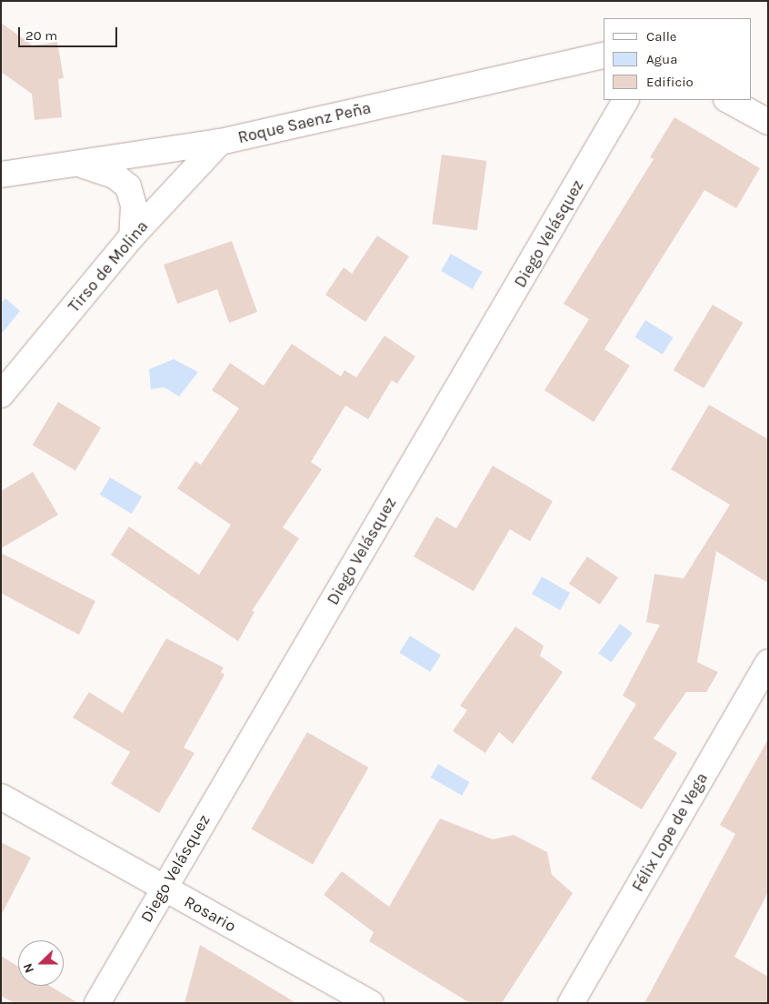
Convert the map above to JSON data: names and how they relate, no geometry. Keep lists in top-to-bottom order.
{
  "streets": {
    "street": [
      "Roque Saenz Peña",
      "Diego Velásquez",
      "Tirso de Molina",
      "Félix Lope de Vega",
      "Rosario"
    ]
  },
  "crossings": [
    ["Roque Saenz Peña", "Tirso de Molina"],
    ["Diego Velásquez", "Rosario"]
  ],
  "legend": ["Calle", "Agua", "Edificio"],
  "scale_bar": "20 m",
  "north": "left"
}
